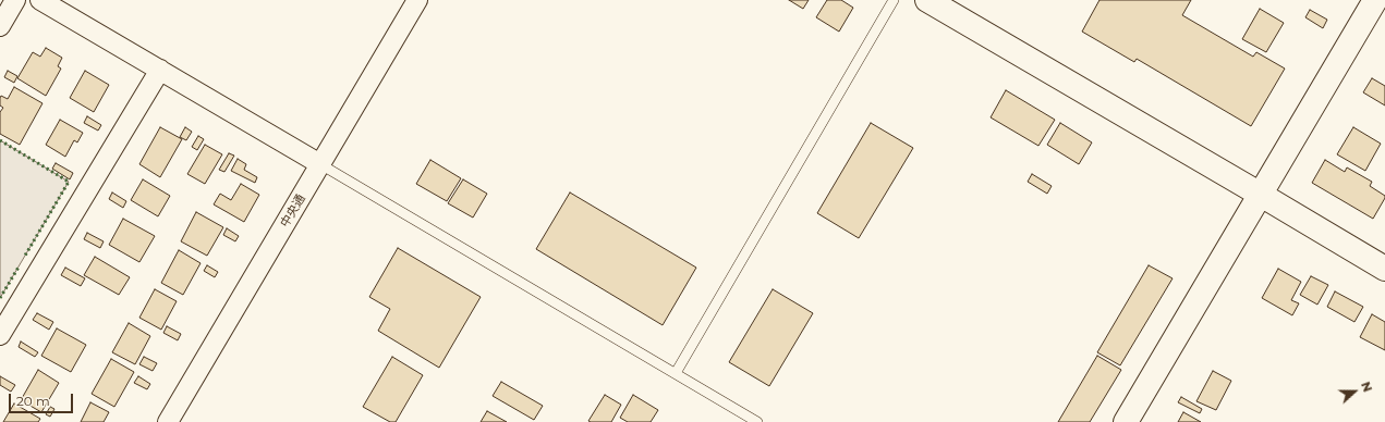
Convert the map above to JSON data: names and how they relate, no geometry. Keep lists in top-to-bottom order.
{
  "streets": {
    "street": ["中央通"]
  },
  "scale_bar": "20 m",
  "north": "right"
}
